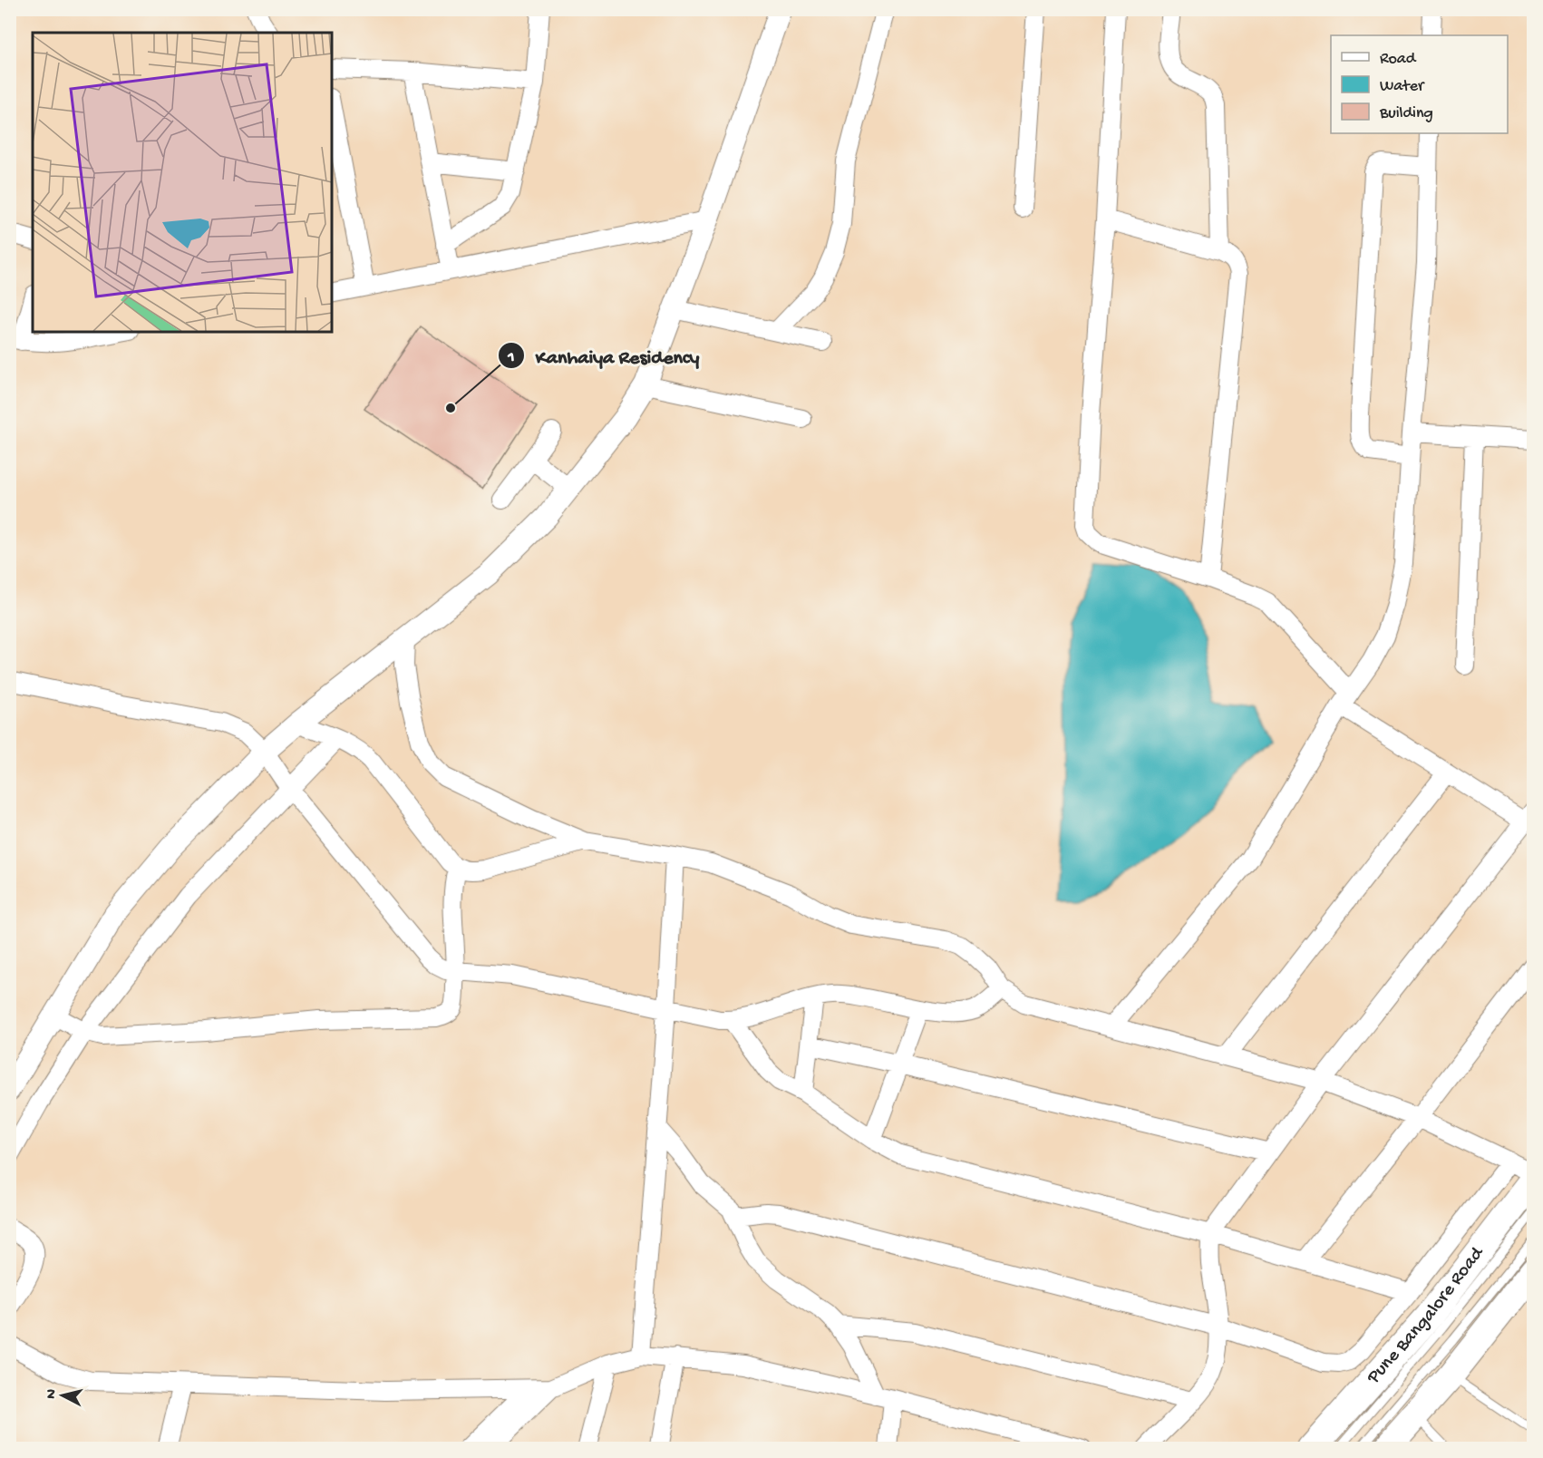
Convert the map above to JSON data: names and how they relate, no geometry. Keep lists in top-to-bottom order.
{
  "streets": {
    "main road": ["Pune Bangalore Road"]
  },
  "places": ["Kanhaiya Residency"],
  "legend": ["Road", "Water", "Building"],
  "north": "left"
}
